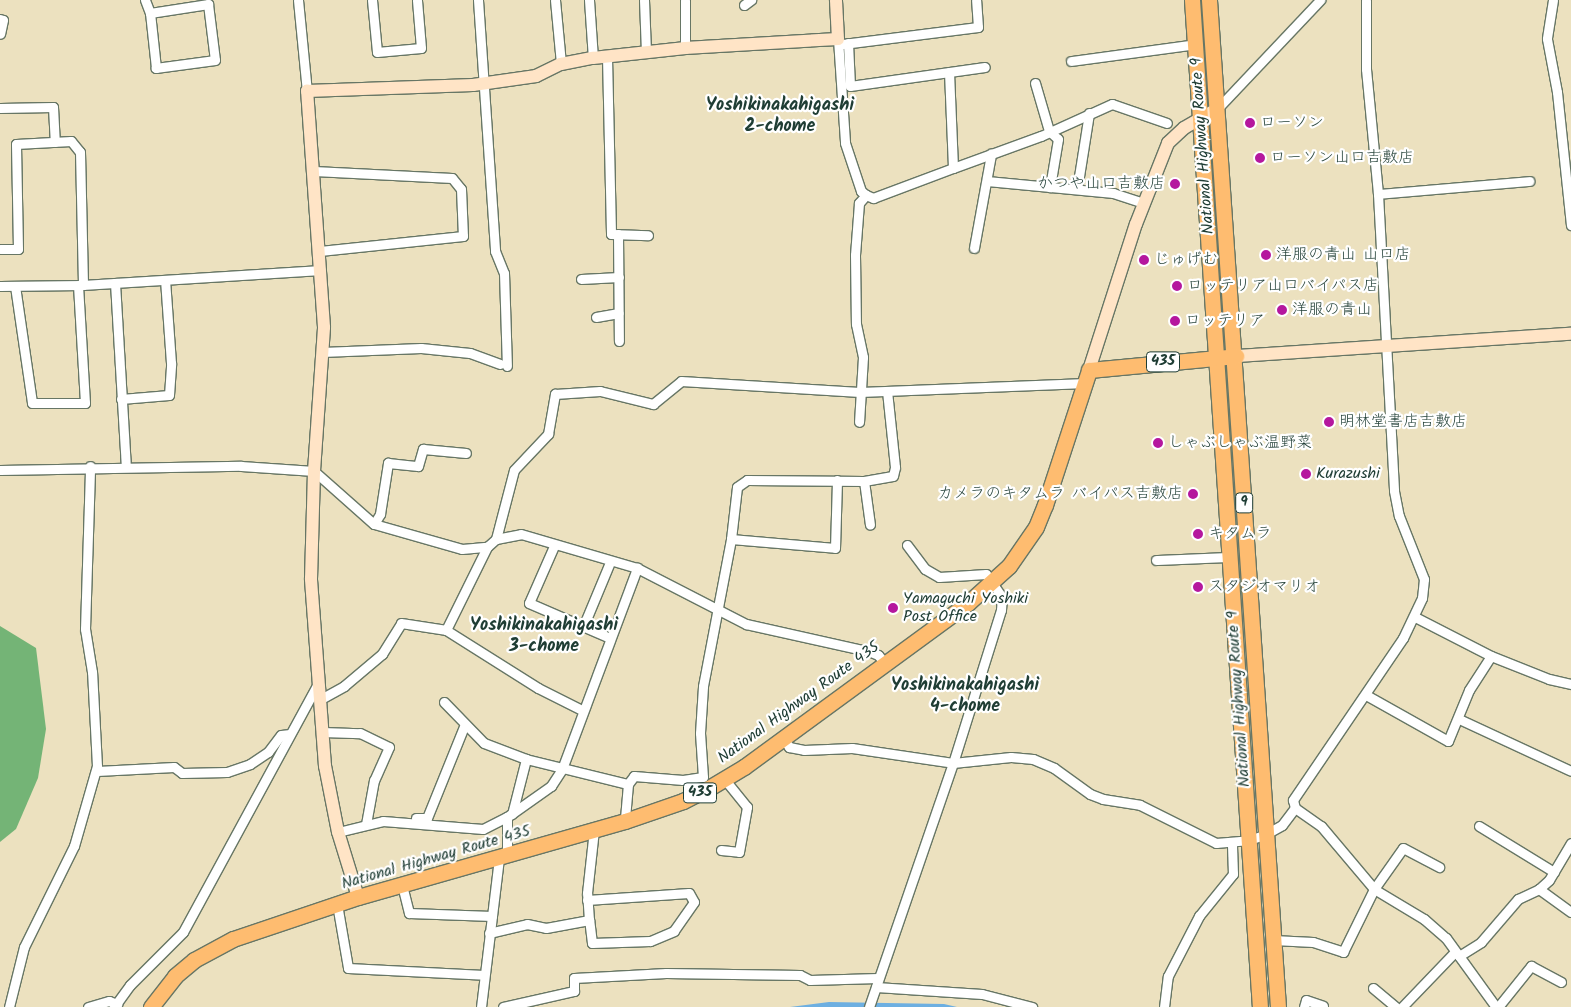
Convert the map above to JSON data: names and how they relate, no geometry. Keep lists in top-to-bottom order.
{
  "streets": {
    "highway": [
      "National Highway Route 9",
      "435",
      "9",
      "National Highway Route 435"
    ]
  },
  "crossings": [
    ["National Highway Route 9", "435"],
    ["435", "National Highway Route 435"]
  ],
  "districts": ["Yoshikinakahigashi 2-chome", "Yoshikinakahigashi 3-chome", "Yoshikinakahigashi 4-chome"],
  "places": [
    "ローソン",
    "ローソン山口吉敷店",
    "かつや山口吉敷店",
    "洋服の青山 山口店",
    "じゅげむ",
    "ロッテリア山口バイパス店",
    "洋服の青山",
    "ロッテリア",
    "明林堂書店吉敷店",
    "しゃぶしゃぶ温野菜",
    "Kurazushi",
    "カメラのキタムラ バイパス吉敷店",
    "キタムラ",
    "スタジオマリオ",
    "Yamaguchi Yoshiki Post Office"
  ]
}
